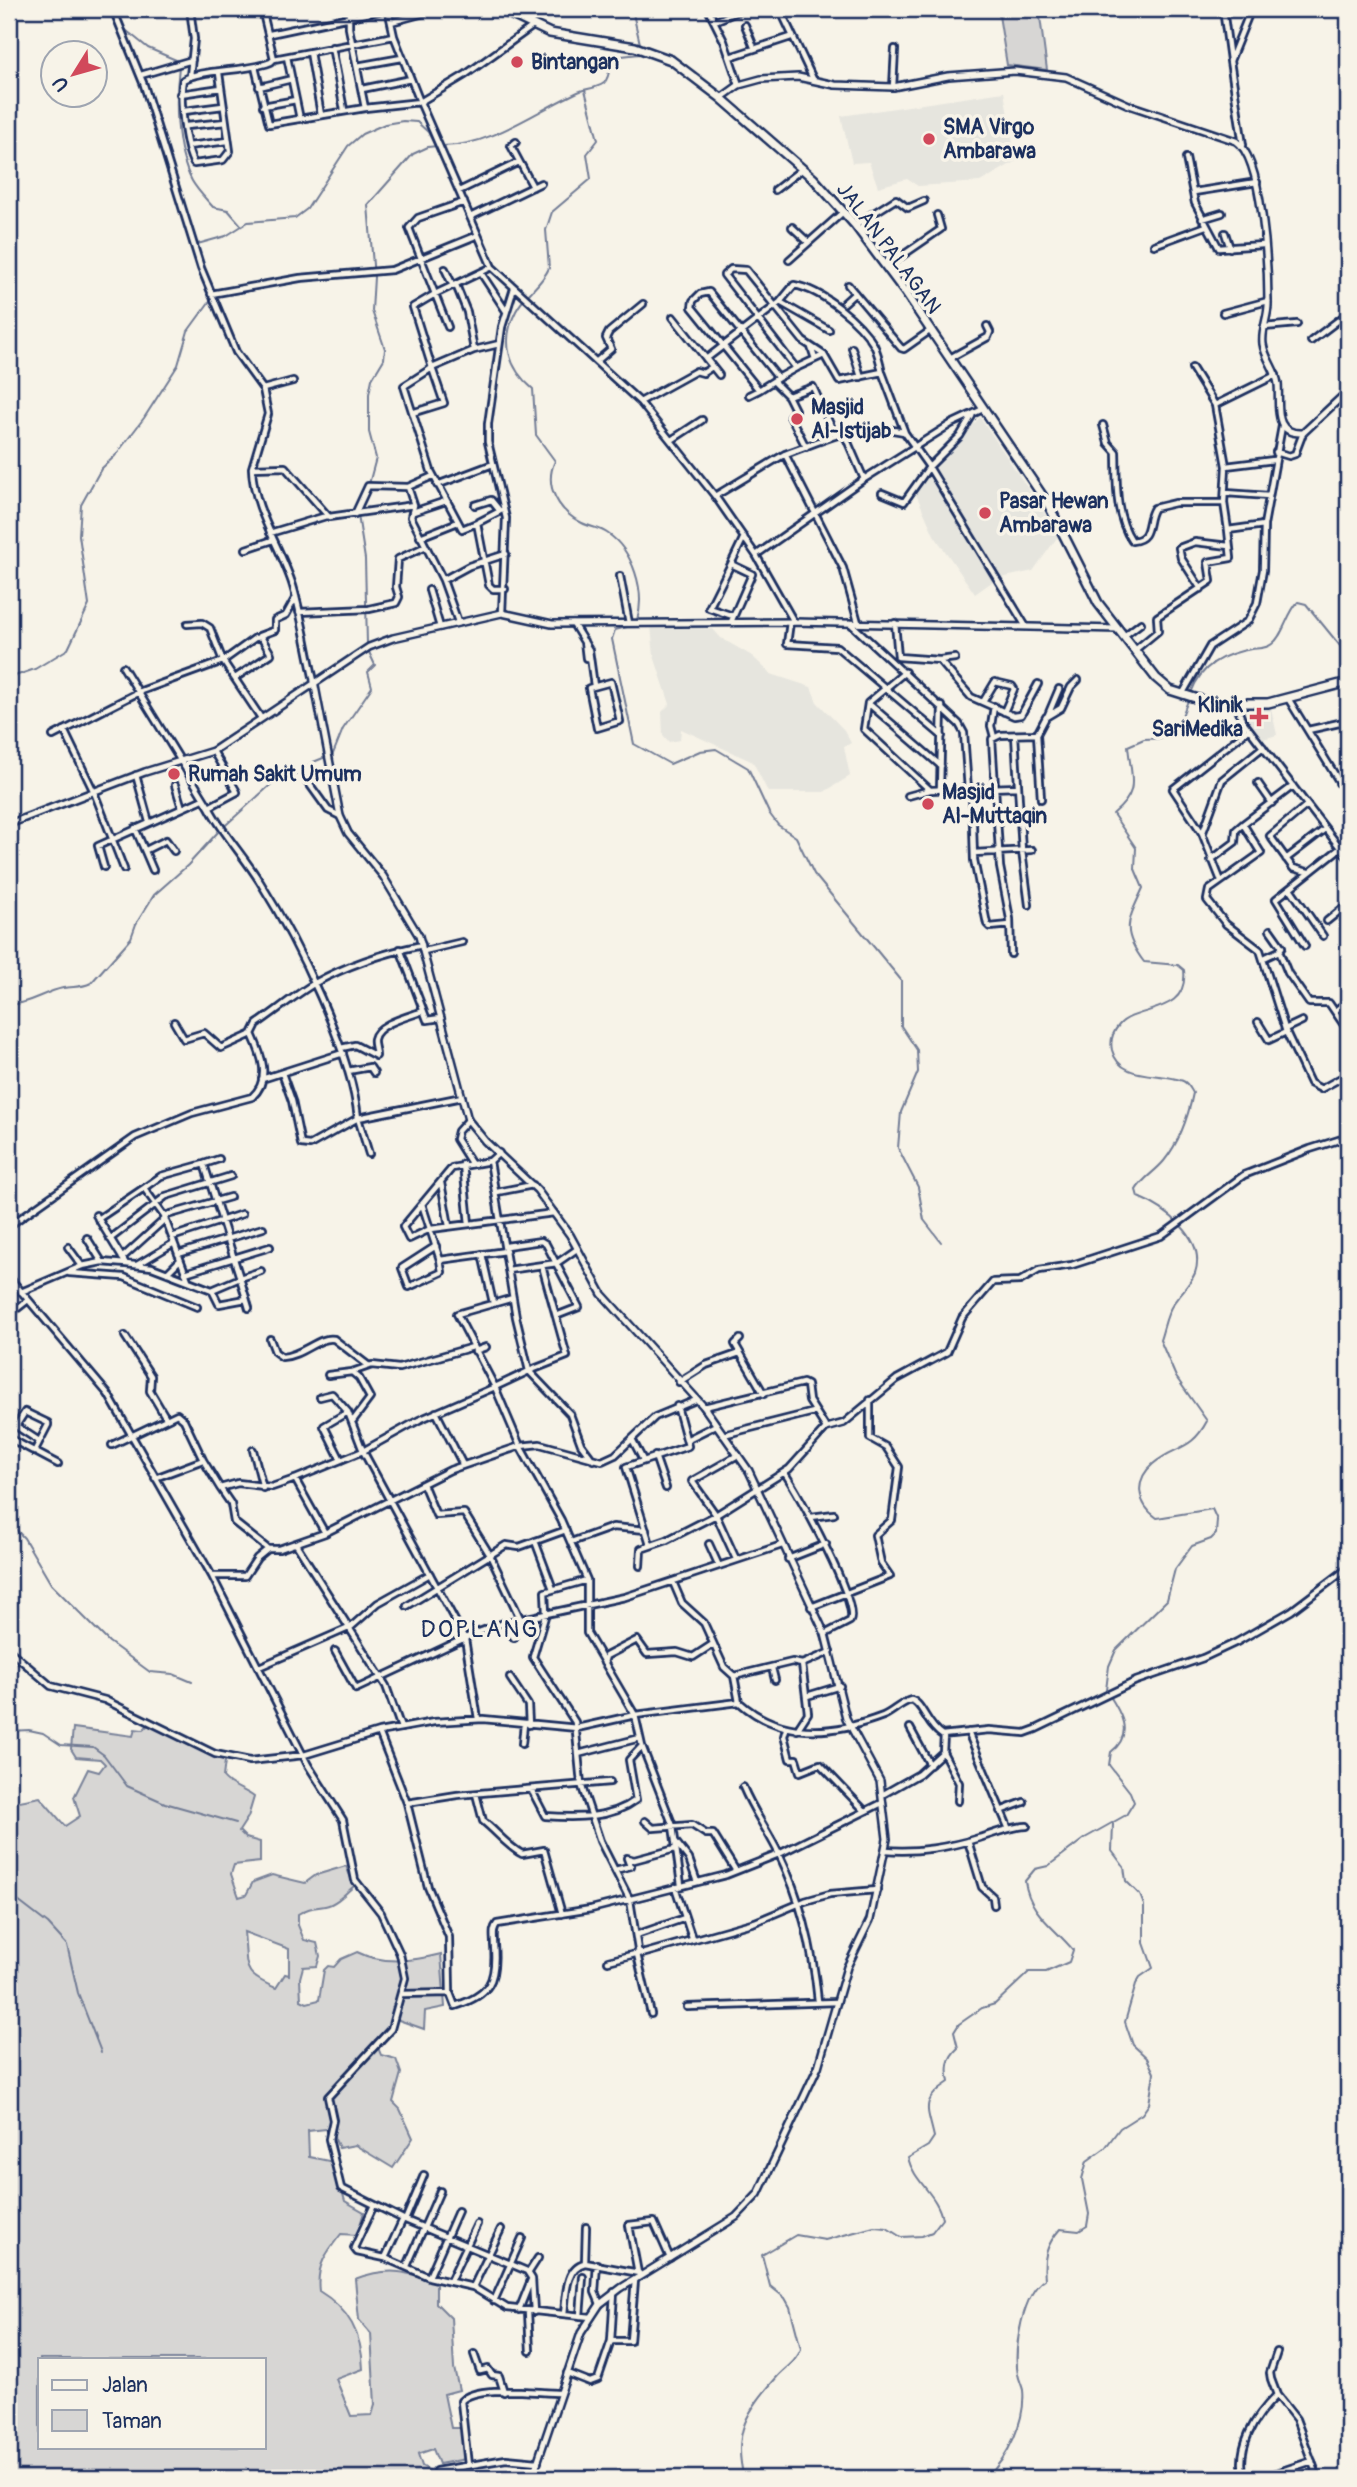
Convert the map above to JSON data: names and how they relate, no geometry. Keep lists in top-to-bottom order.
{
  "streets": {
    "main road": ["JALAN PALAGAN"]
  },
  "districts": ["DOPLANG"],
  "places": {
    "other": [
      "Bintangan",
      "SMA Virgo Ambarawa",
      "Masjid Al-Istijab",
      "Pasar Hewan Ambarawa",
      "Rumah Sakit Umum",
      "Masjid Al-Muttaqin"
    ],
    "health": ["Klinik SariMedika"]
  },
  "legend": ["Jalan", "Taman"],
  "north": "bottom left"
}
